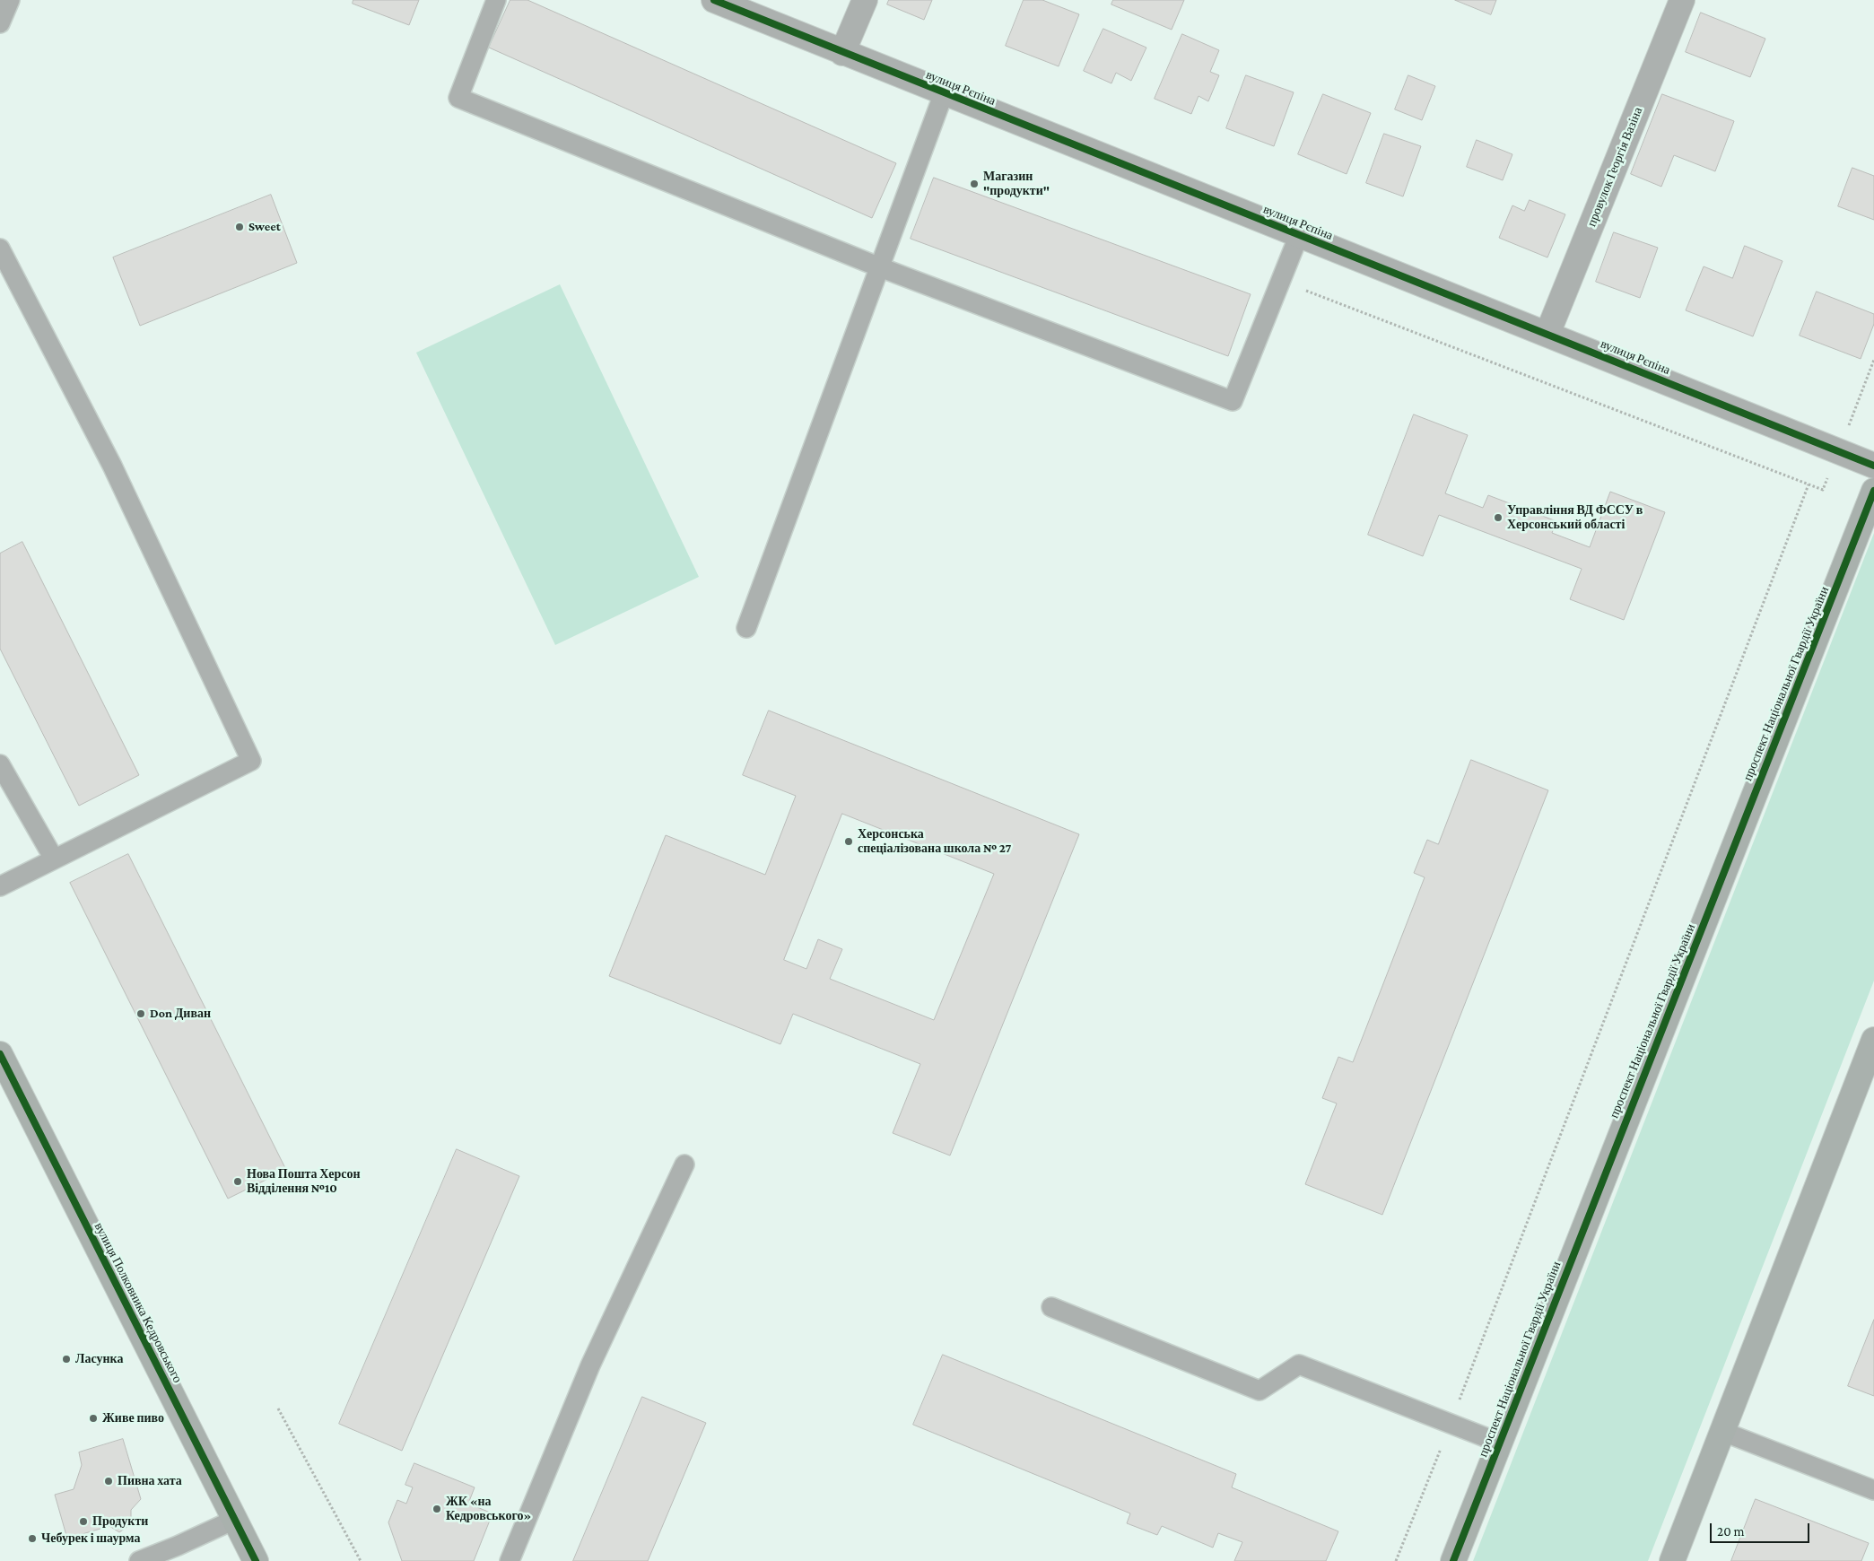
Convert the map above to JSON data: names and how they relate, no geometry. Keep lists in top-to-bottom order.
{
  "streets": {
    "street": [
      "вулиця Рєпіна",
      "провулок Георгія Вазіна",
      "проспект Національної Гвардії України",
      "вулиця Полковника Кедровського"
    ]
  },
  "crossings": [
    ["вулиця Рєпіна", "провулок Георгія Вазіна"]
  ],
  "places": [
    "Магазин \"продукти\"",
    "Sweet",
    "Управління ВД ФССУ в Херсонський області",
    "Херсонська спеціалізована школа № 27",
    "Don Диван",
    "Нова Пошта Херсон Відділення №10",
    "Ласунка",
    "Живе пиво",
    "Пивна хата",
    "ЖК «на Кедровського»",
    "Продукти",
    "Чебурек і шаурма"
  ],
  "scale_bar": "20 m"
}
